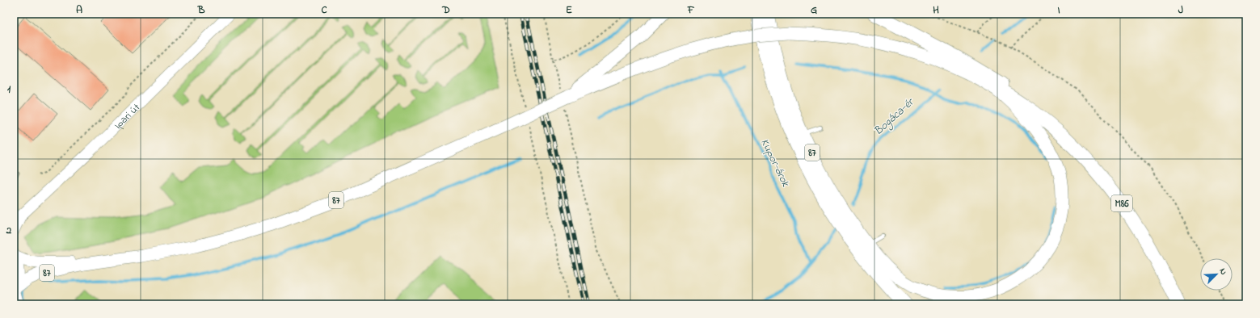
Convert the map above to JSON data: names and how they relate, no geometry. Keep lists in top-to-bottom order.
{
  "streets": {
    "highway": ["M86"],
    "main road": ["87"],
    "street": ["Ipari út"]
  },
  "crossings": [
    ["87", "M86"]
  ],
  "water": ["Bogáca-ér", "Kupor-árok"],
  "north": "top right",
  "grid": {
    "columns": [
      "A",
      "B",
      "C",
      "D",
      "E",
      "F",
      "G",
      "H",
      "I",
      "J"
    ],
    "rows": ["1", "2"]
  }
}
